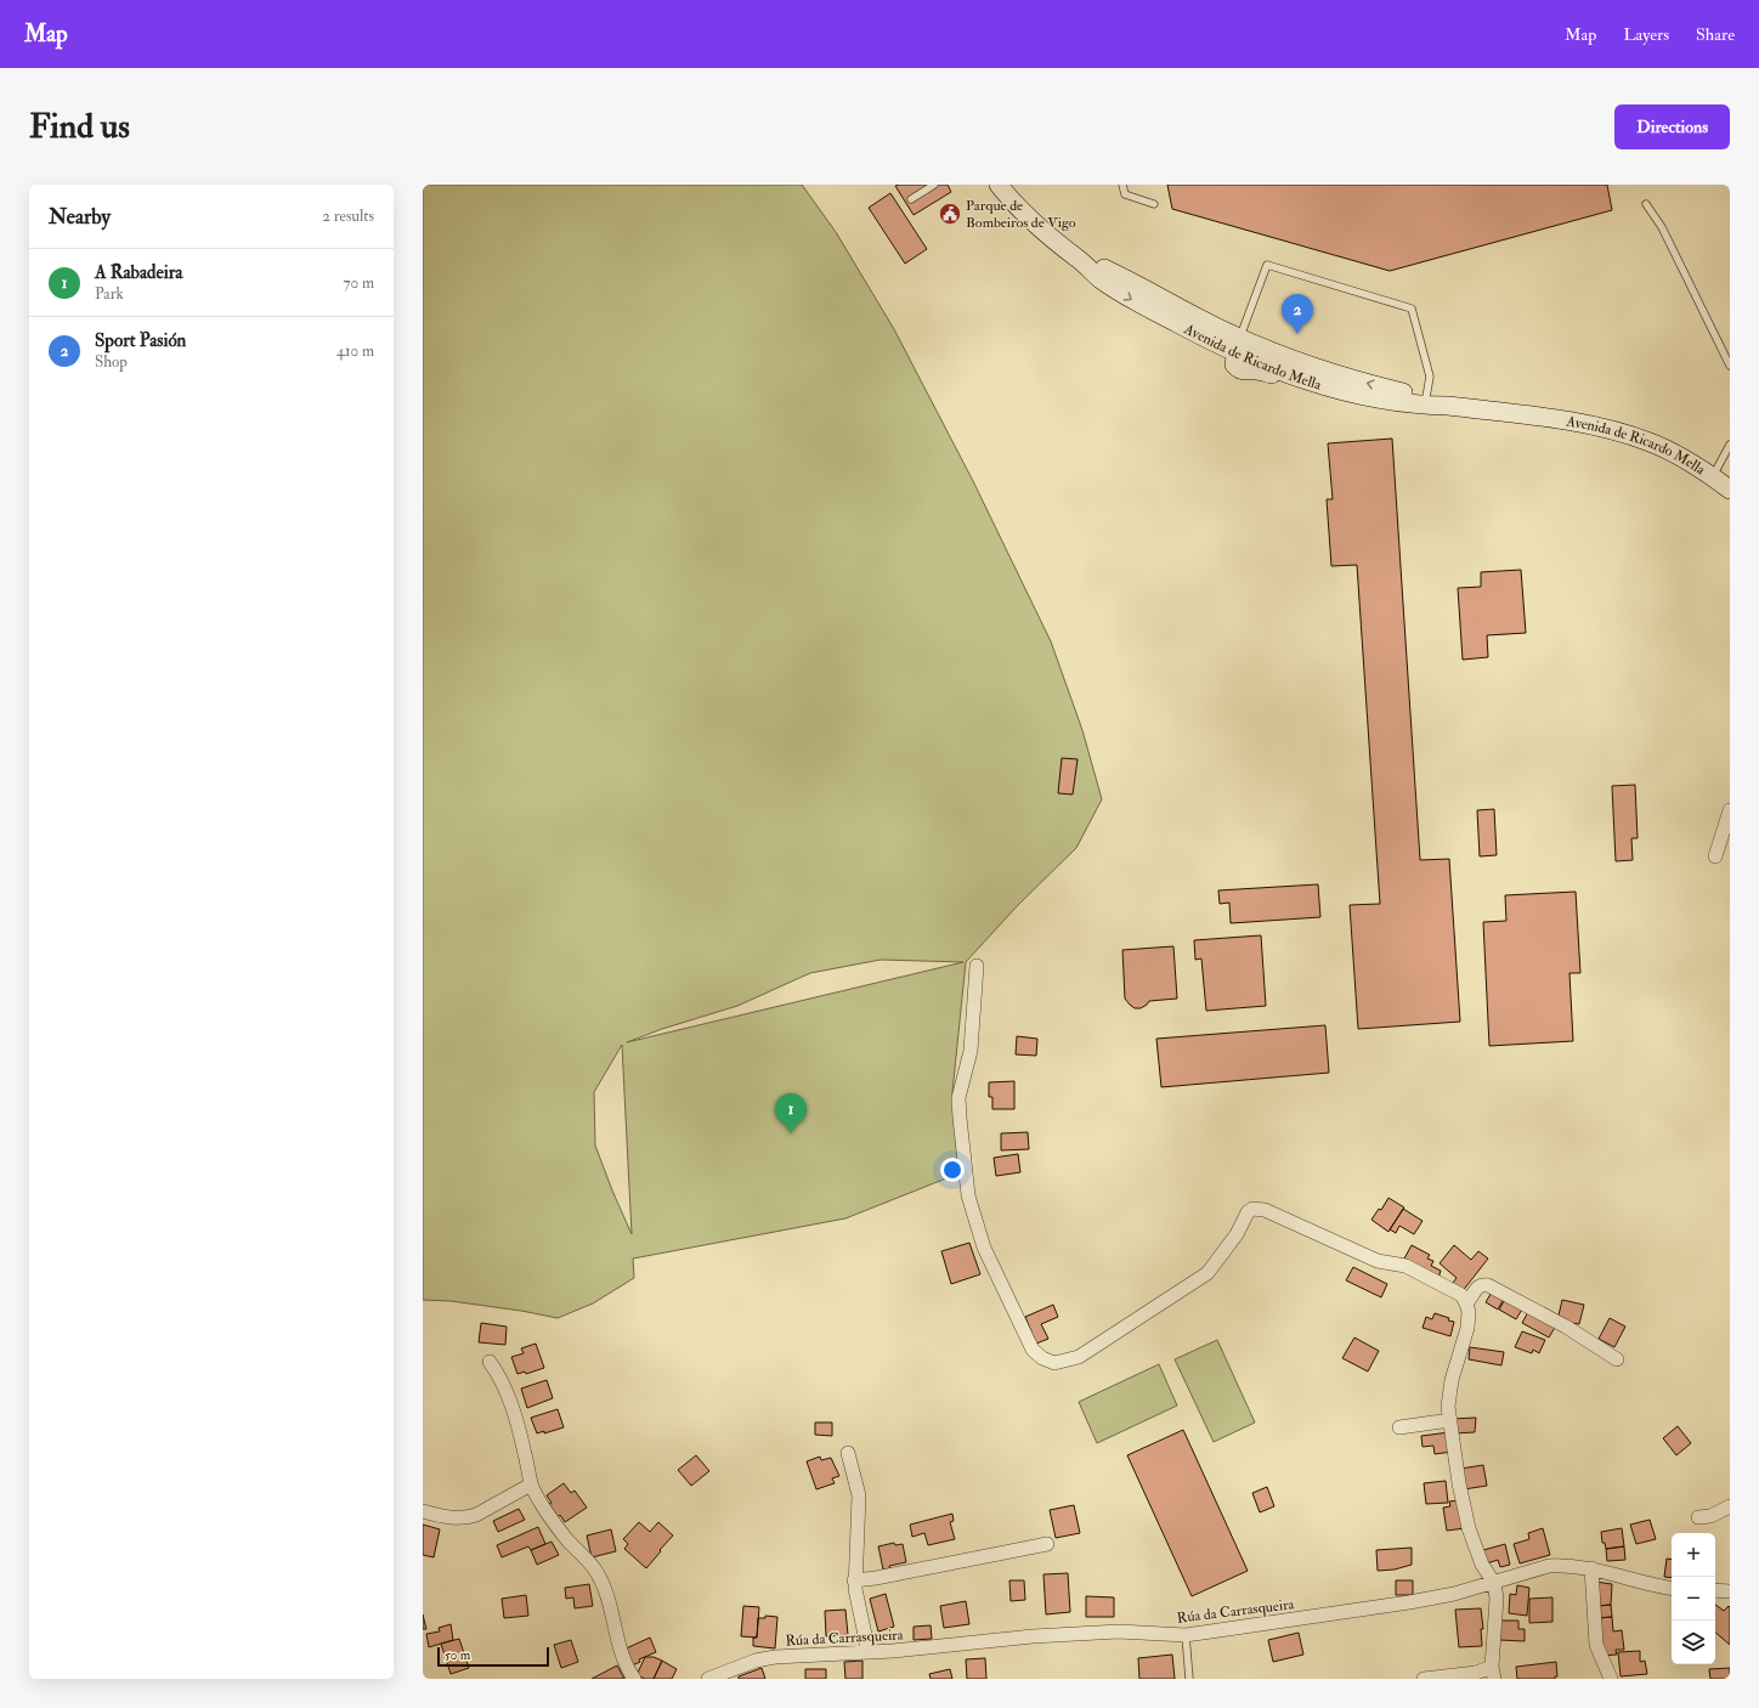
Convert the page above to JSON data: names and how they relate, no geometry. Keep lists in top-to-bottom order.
{
  "streets": {
    "main road": ["Avenida de Ricardo Mella"],
    "street": ["Rúa da Carrasqueira"]
  },
  "places": {
    "public building": ["Parque de Bombeiros de Vigo"]
  },
  "scale_bar": "50 m",
  "page": {
    "header": "Map",
    "nav": ["Map", "Layers", "Share"],
    "buttons": "Directions",
    "title": "Find us",
    "heading": ["Nearby", "2 results"],
    "list": [
      {
        "mark": "1",
        "name": "A Rabadeira",
        "note": "Park",
        "value": "70 m"
      },
      {
        "mark": "2",
        "name": "Sport Pasión",
        "note": "Shop",
        "value": "410 m"
      }
    ],
    "pins": ["2", "1"],
    "map_buttons": ["+", "−"],
    "scale": "50 m"
  }
}
